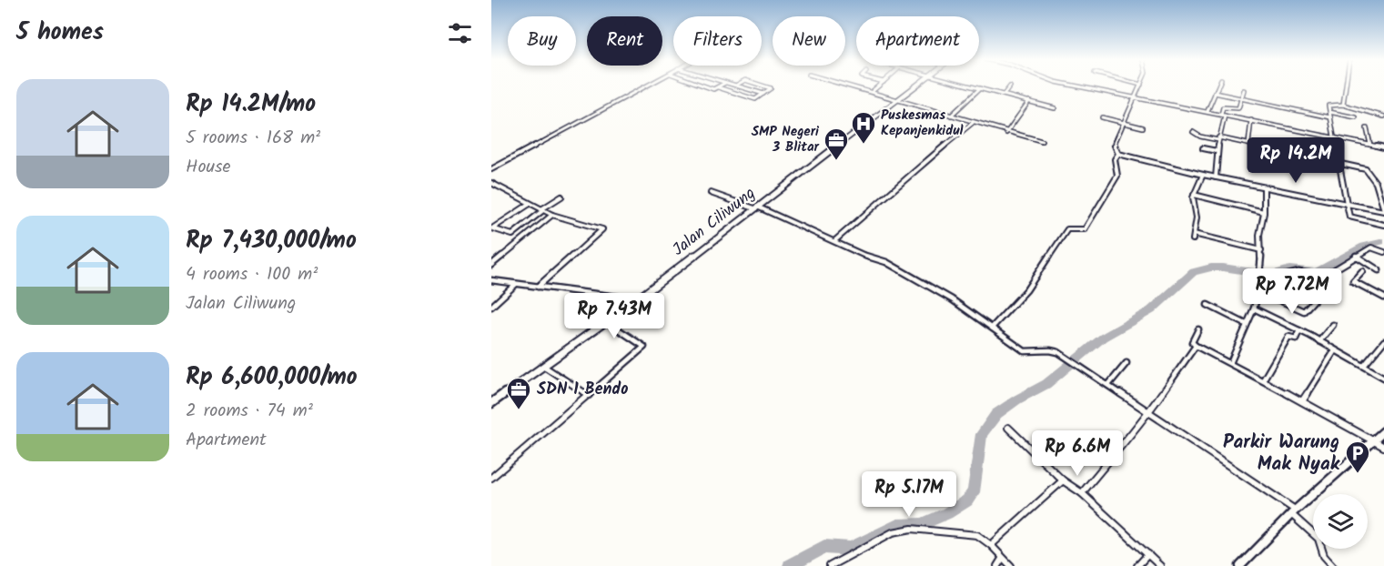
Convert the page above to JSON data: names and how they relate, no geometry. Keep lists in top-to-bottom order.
{
  "streets": {
    "main road": ["Jalan Ciliwung"]
  },
  "places": {
    "hospital": ["Puskesmas Kepanjenkidul"],
    "office": ["SMP Negeri 3 Blitar", "SDN 1 Bendo"],
    "parking": ["Parkir Warung Mak Nyak"]
  },
  "page": {
    "heading": "5 homes",
    "chip": [
      "Buy",
      "Rent",
      "Filters",
      "New",
      "Apartment"
    ],
    "list": [
      {
        "name": "Rp 14.2M/mo",
        "note": "5 rooms · 168 m² · House"
      },
      {
        "name": "Rp 7,430,000/mo",
        "note": "4 rooms · 100 m² · Jalan Ciliwung"
      },
      {
        "name": "Rp 6,600,000/mo",
        "note": "2 rooms · 74 m² · Apartment"
      }
    ],
    "price": [
      "Rp 14.2M",
      "Rp 7.72M",
      "Rp 7.43M",
      "Rp 6.6M",
      "Rp 5.17M"
    ]
  }
}
